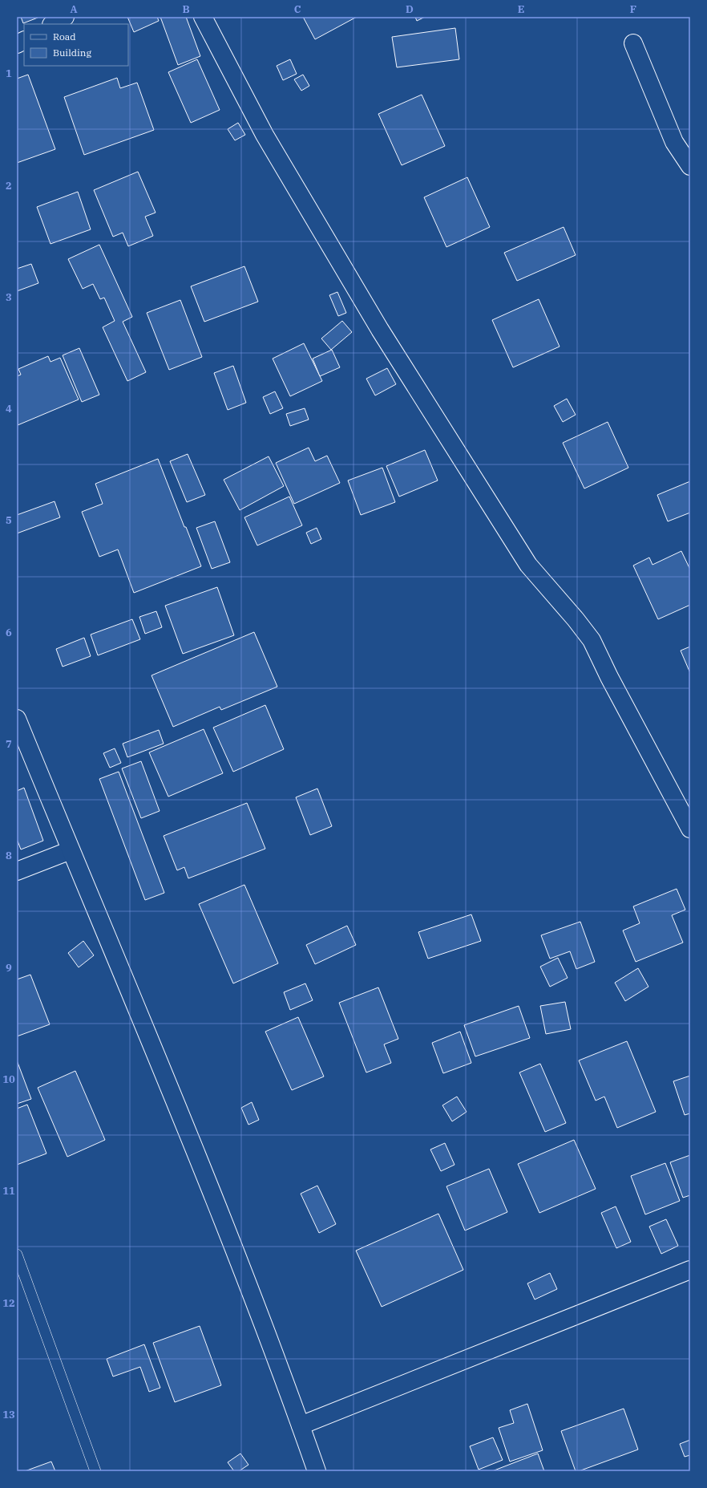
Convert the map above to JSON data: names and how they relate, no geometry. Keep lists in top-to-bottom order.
{
  "legend": ["Road", "Building"],
  "grid": {
    "columns": [
      "A",
      "B",
      "C",
      "D",
      "E",
      "F"
    ],
    "rows": [
      "1",
      "2",
      "3",
      "4",
      "5",
      "6",
      "7",
      "8",
      "9",
      "10",
      "11",
      "12",
      "13"
    ]
  }
}
